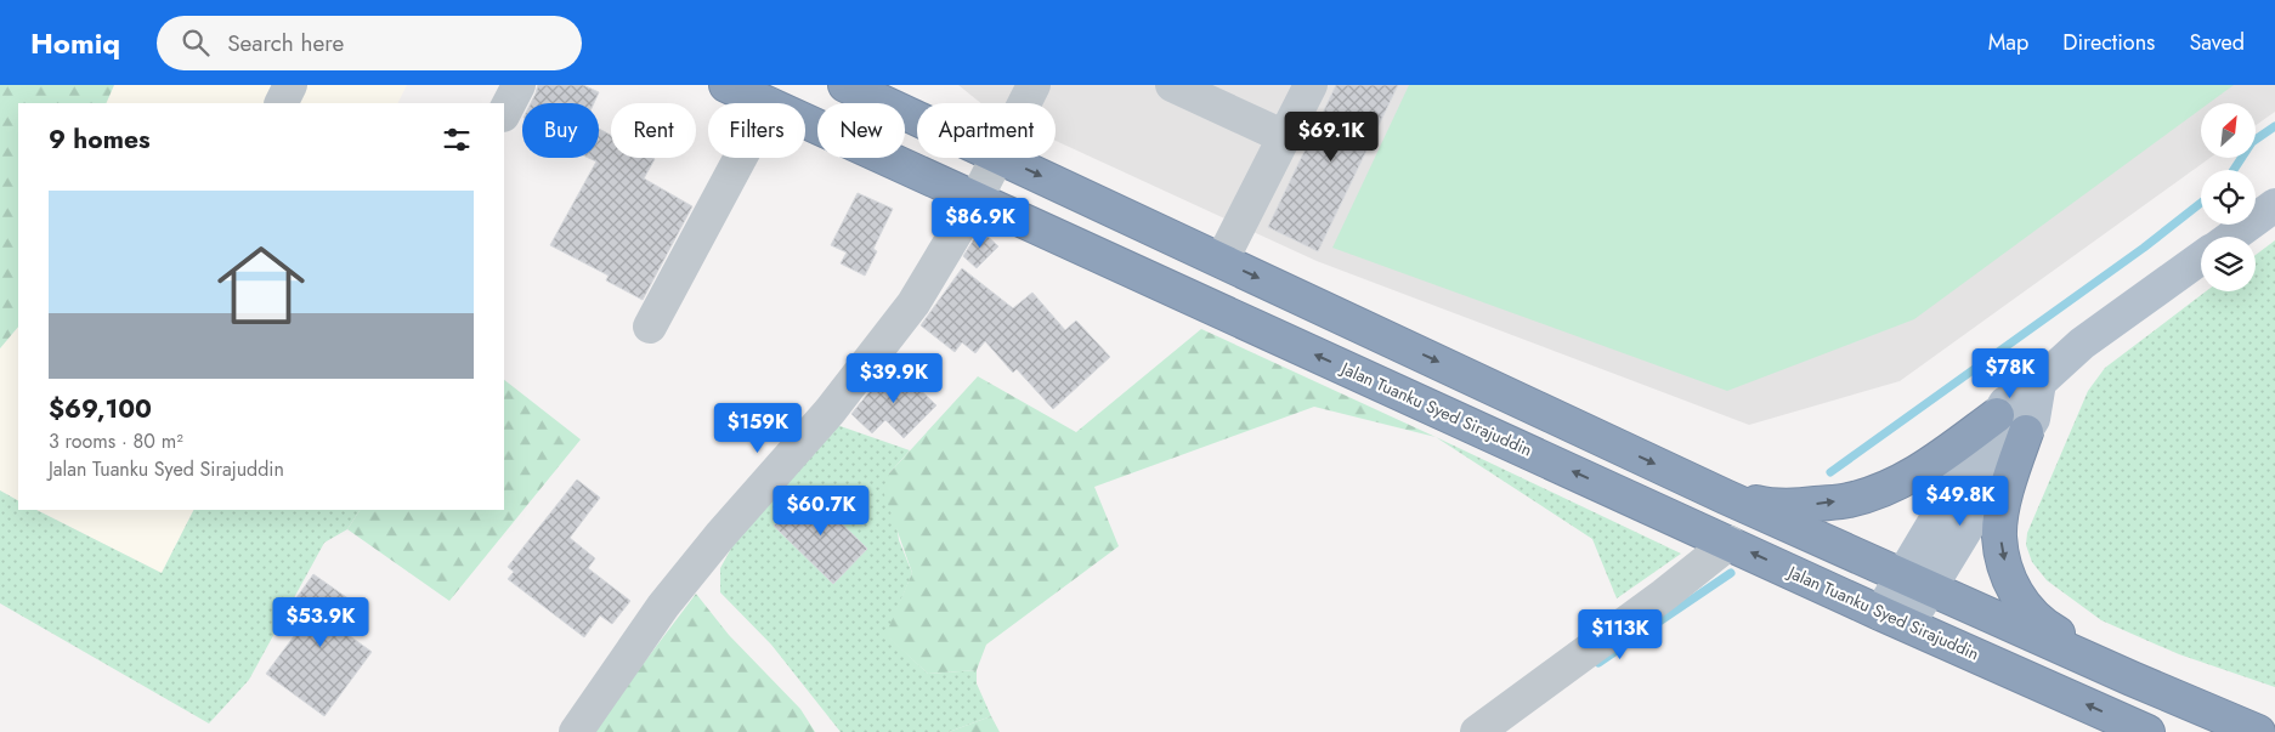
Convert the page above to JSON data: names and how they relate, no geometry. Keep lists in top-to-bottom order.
{
  "streets": {
    "highway": ["Jalan Tuanku Syed Sirajuddin"]
  },
  "north": "top right",
  "page": {
    "header": "Homiq",
    "search": "Search here",
    "nav": ["Map", "Directions", "Saved"],
    "chip": [
      "Buy",
      "Rent",
      "Filters",
      "New",
      "Apartment"
    ],
    "heading": "9 homes",
    "price": [
      "$69.1K",
      "$86.9K",
      "$78K",
      "$39.9K",
      "$159K",
      "$49.8K",
      "$60.7K",
      "$53.9K",
      "$113K"
    ],
    "list": [
      {
        "name": "$69,100",
        "note": "3 rooms · 80 m² · Jalan Tuanku Syed Sirajuddin"
      }
    ]
  }
}
